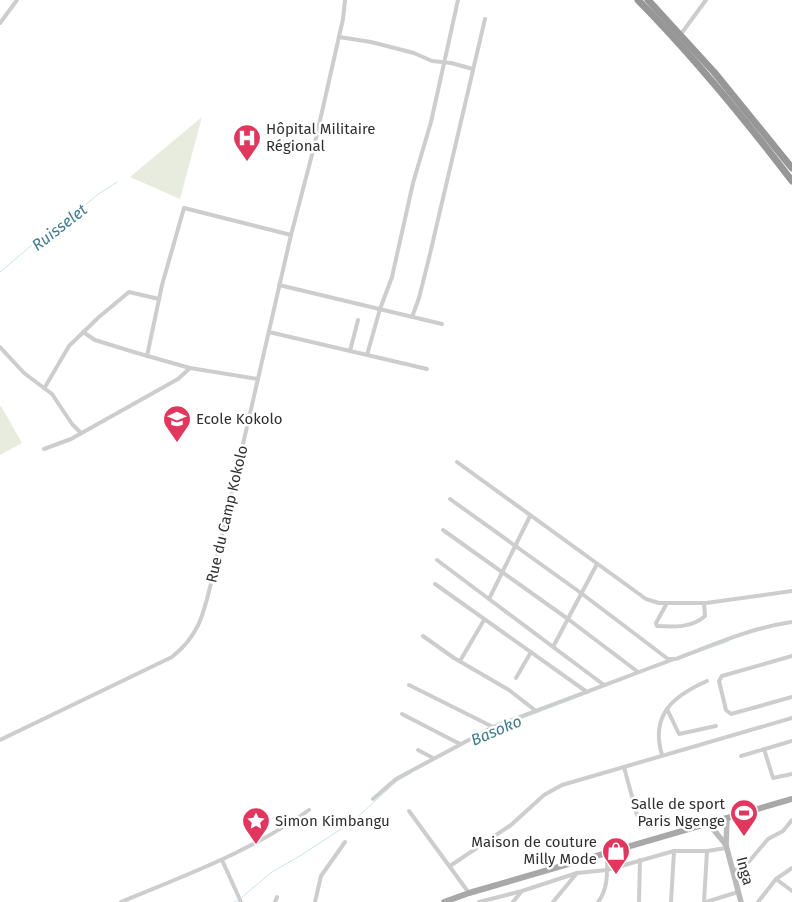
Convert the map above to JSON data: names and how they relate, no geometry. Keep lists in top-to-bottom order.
{
  "streets": {
    "street": ["Rue du Camp Kokolo", "Inga"]
  },
  "water": ["Ruisselet", "Basoko"],
  "places": {
    "hospital": ["Hôpital Militaire Régional"],
    "school or university": ["Ecole Kokolo"],
    "sports": ["Salle de sport Paris Ngenge"],
    "place": ["Simon Kimbangu"],
    "shop": ["Maison de couture Milly Mode"]
  }
}
